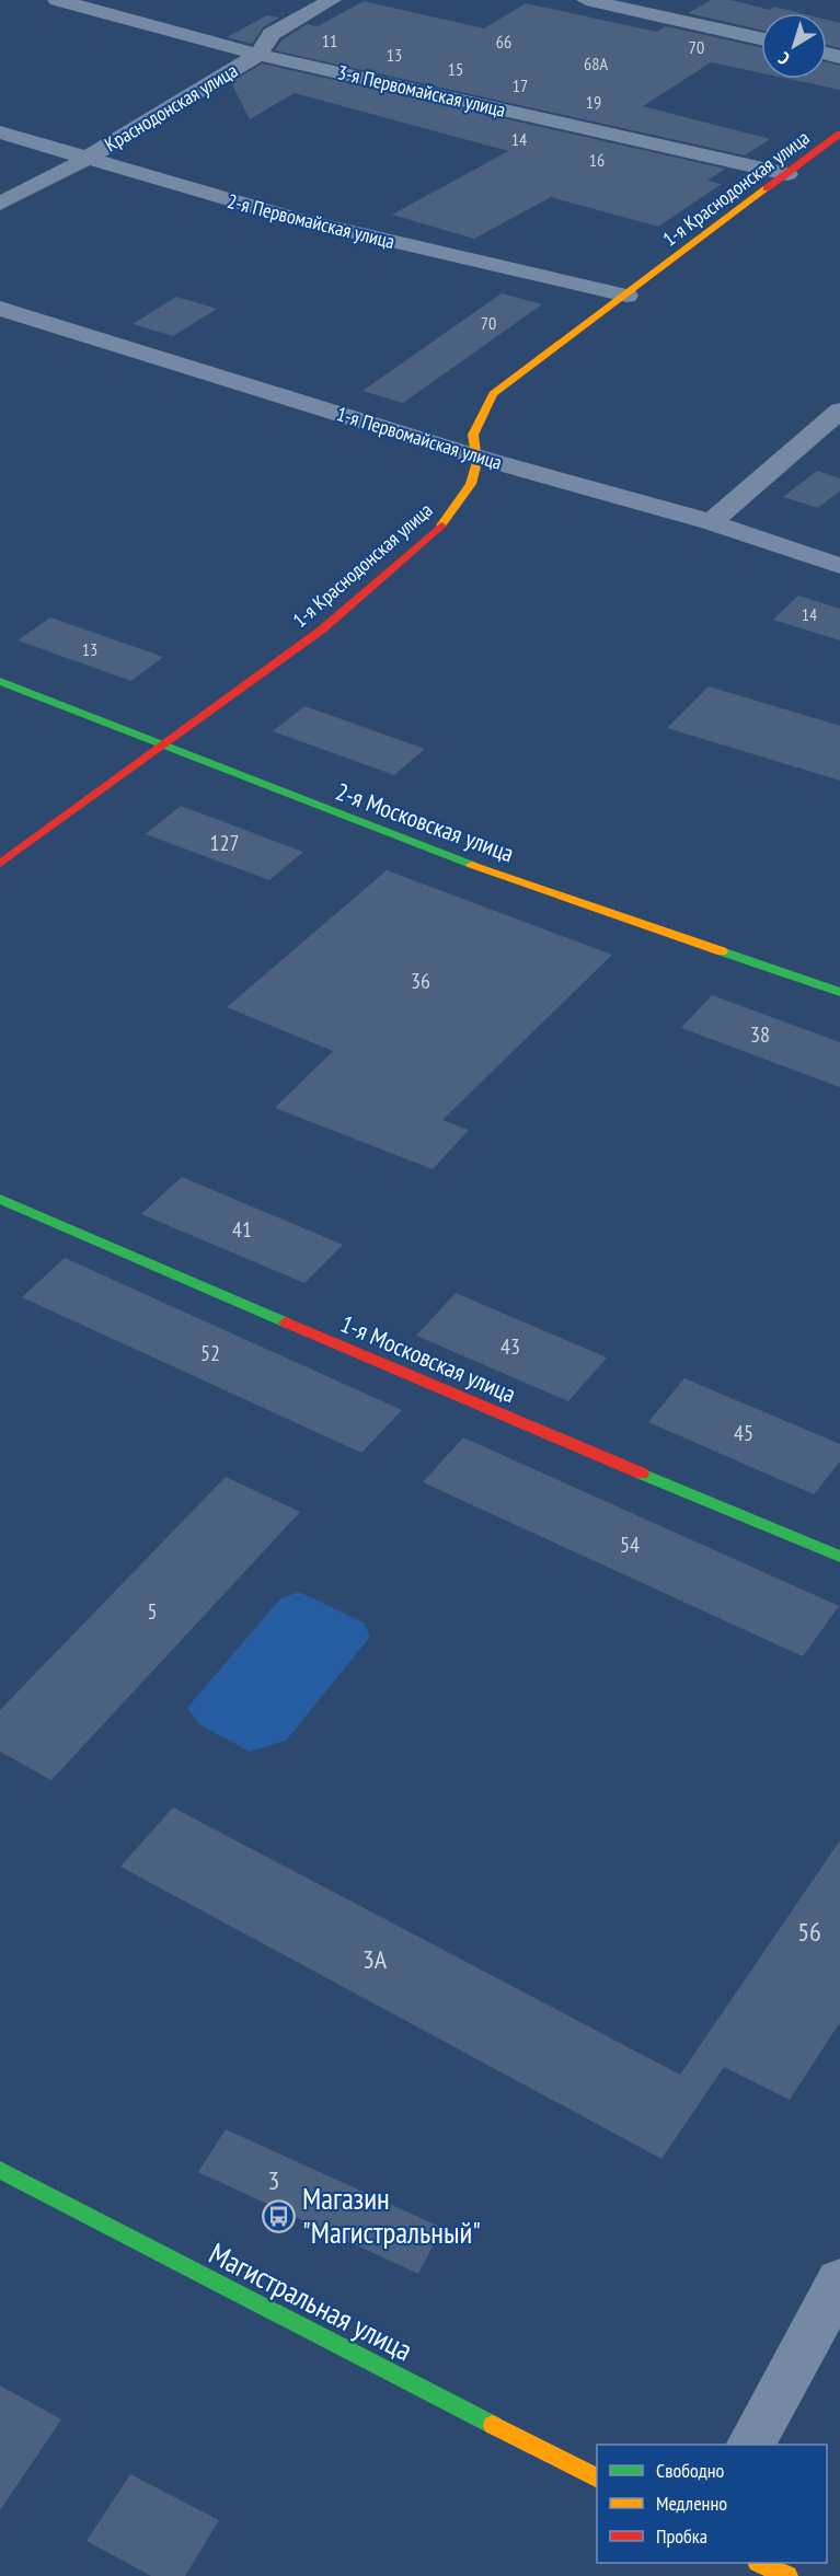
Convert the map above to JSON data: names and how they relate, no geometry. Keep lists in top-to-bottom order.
{
  "streets": {
    "street": [
      "3-я Первомайская улица",
      "Краснодонская улица",
      "1-я Краснодонская улица",
      "2-я Первомайская улица",
      "1-я Первомайская улица",
      "2-я Московская улица",
      "1-я Московская улица",
      "Магистральная улица"
    ]
  },
  "crossings": [
    ["3-я Первомайская улица", "Краснодонская улица"],
    ["3-я Первомайская улица", "1-я Краснодонская улица"],
    ["Краснодонская улица", "2-я Первомайская улица"],
    ["1-я Краснодонская улица", "2-я Первомайская улица"],
    ["1-я Краснодонская улица", "1-я Первомайская улица"],
    ["1-я Краснодонская улица", "2-я Московская улица"]
  ],
  "places": {
    "bus stop": ["Магазин \"Магистральный\""]
  },
  "house_numbers": [
    "11",
    "66",
    "70",
    "13",
    "68А",
    "15",
    "17",
    "19",
    "14",
    "16",
    "70",
    "14",
    "13",
    "127",
    "36",
    "38",
    "41",
    "43",
    "52",
    "45",
    "54",
    "5",
    "56",
    "3А",
    "3"
  ],
  "legend": ["Свободно", "Медленно", "Пробка"],
  "north": "bottom left"
}
